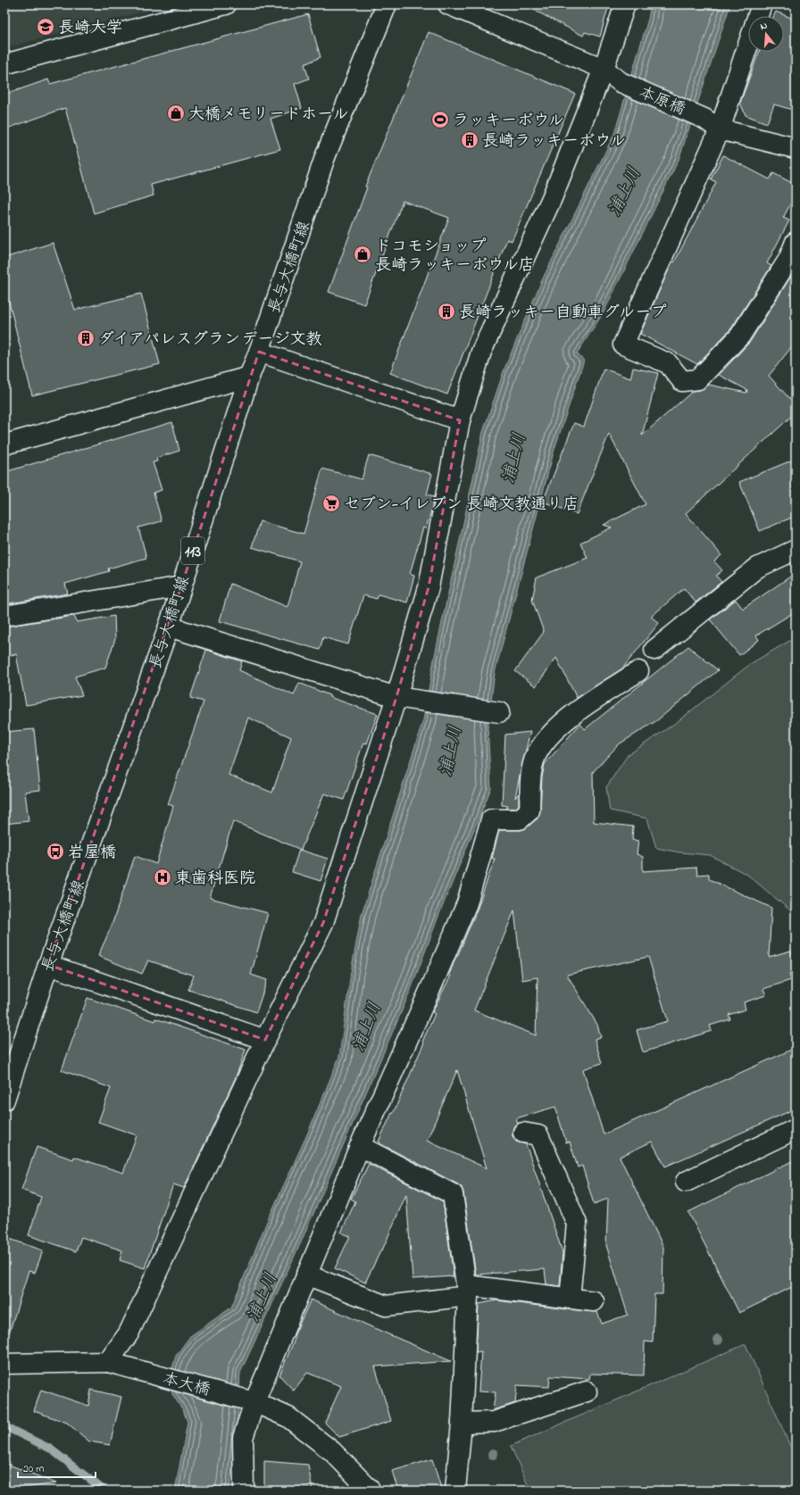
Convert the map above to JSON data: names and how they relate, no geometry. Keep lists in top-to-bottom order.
{
  "streets": {
    "street": [
      "本原橋",
      "長与大橋町線",
      "113",
      "本大橋"
    ]
  },
  "water": ["浦上川"],
  "places": {
    "school or university": ["長崎大学"],
    "shop": ["大橋メモリードホール", "ドコモショップ 長崎ラッキーボウル店"],
    "sports": ["ラッキーボウル"],
    "building": ["長崎ラッキーボウル", "長崎ラッキー自動車グループ", "ダイアパレスグランデージ文教"],
    "supermarket": ["セブン-イレブン 長崎文教通り店"],
    "bus stop": ["岩屋橋"],
    "hospital": ["東歯科医院"]
  },
  "scale_bar": "20 m",
  "north": "top"
}
